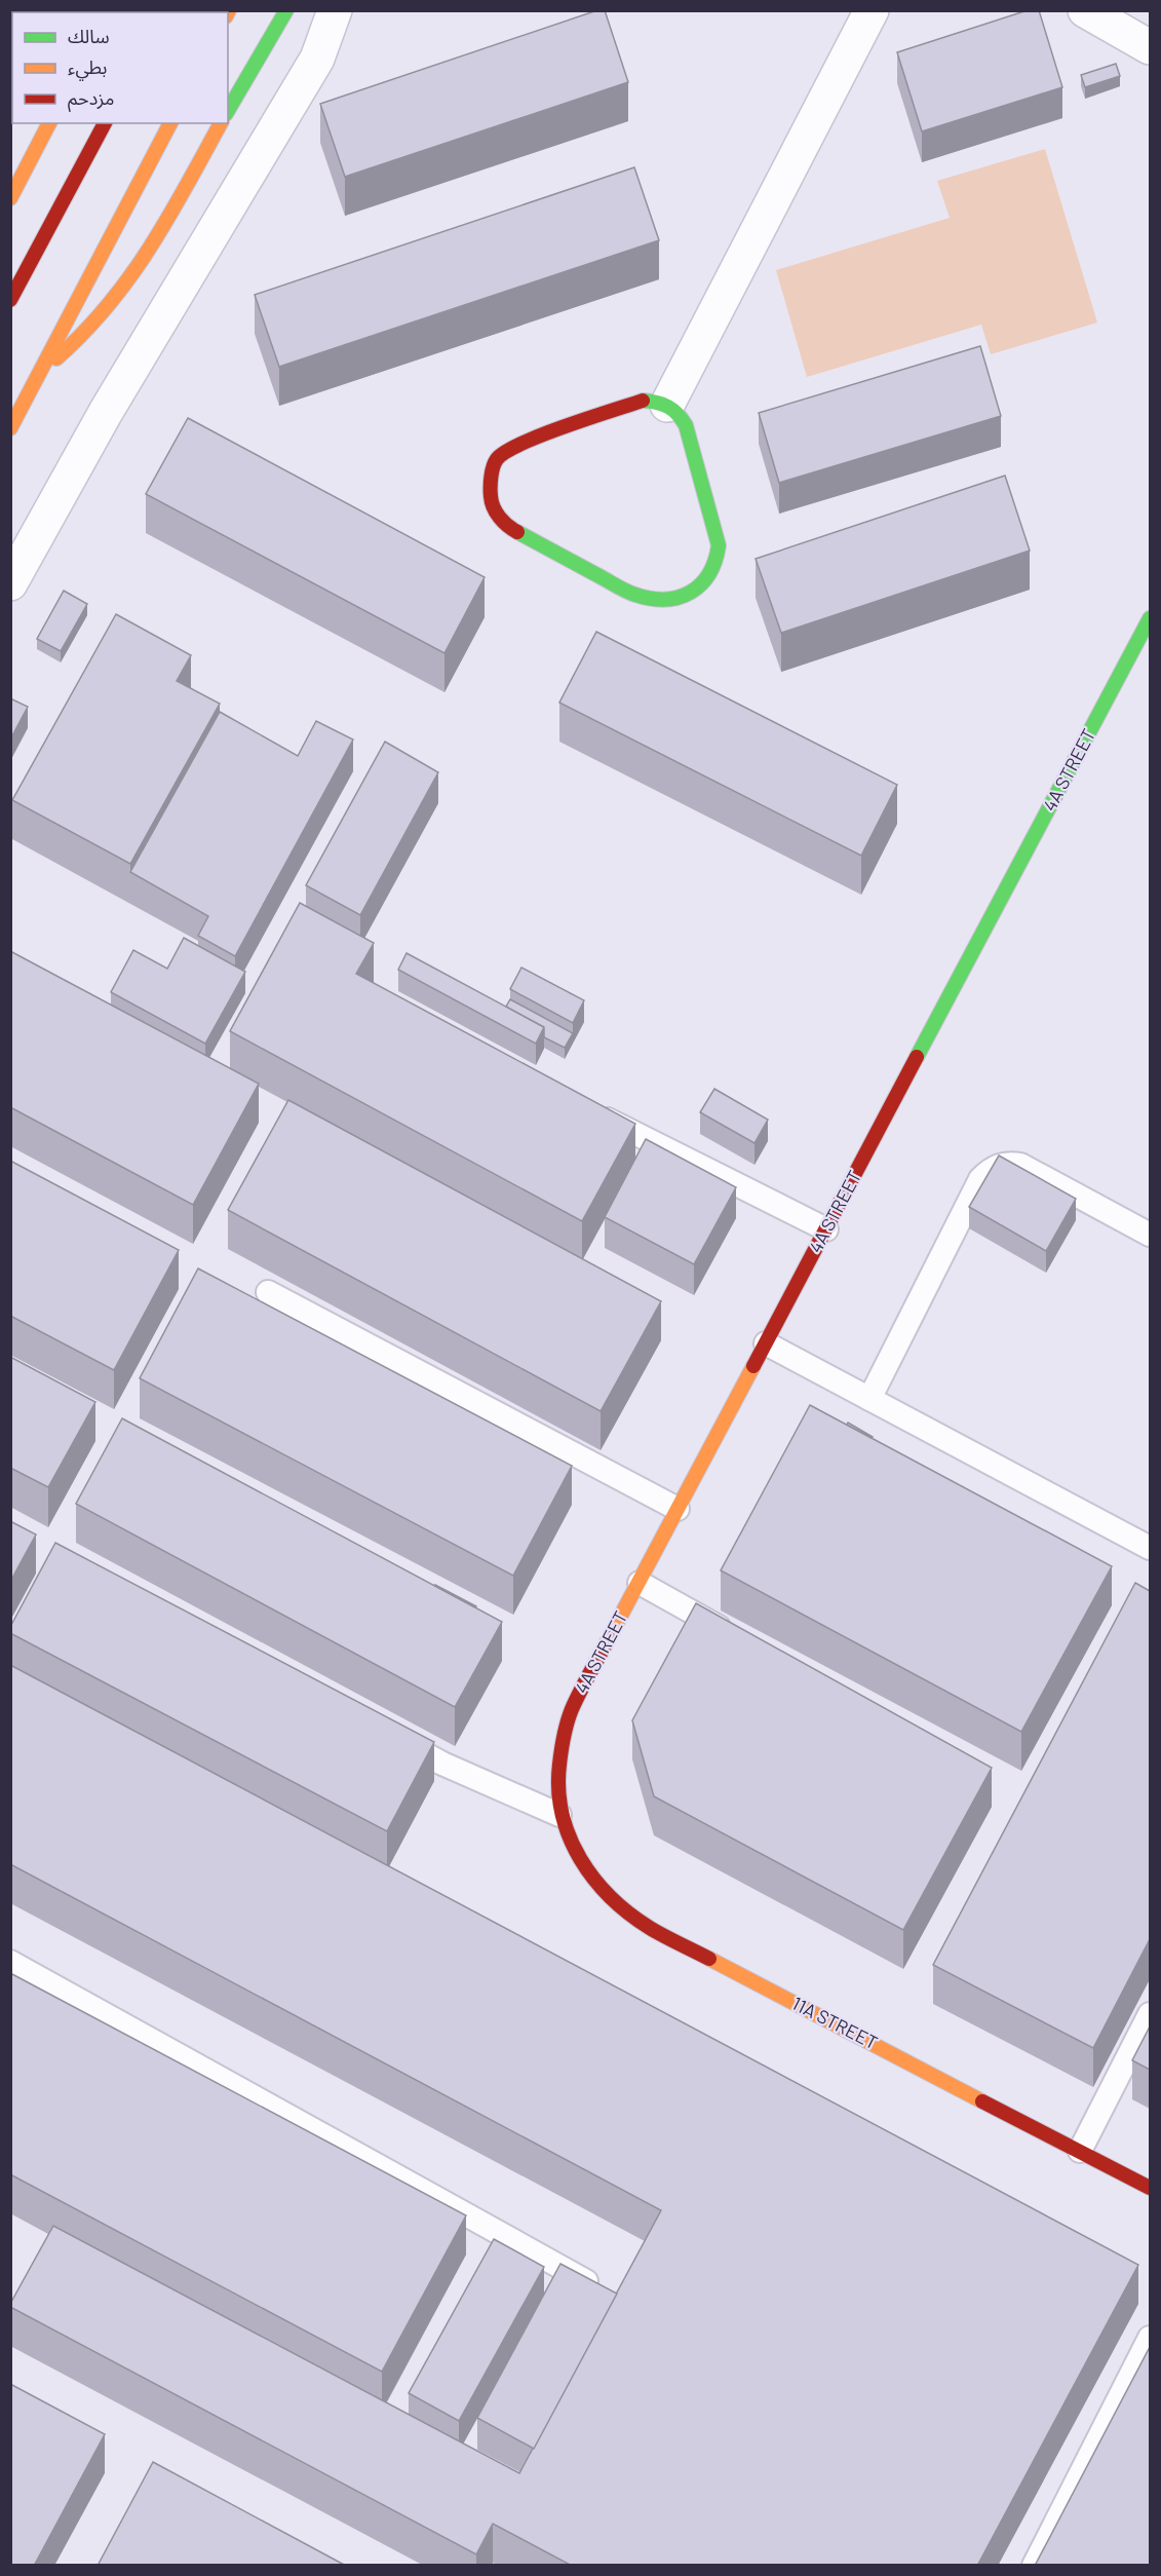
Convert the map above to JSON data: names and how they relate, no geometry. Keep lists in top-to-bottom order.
{
  "streets": {
    "street": ["4A STREET", "11A STREET"]
  },
  "crossings": [
    ["4A STREET", "11A STREET"]
  ],
  "legend": ["سالك", "بطيء", "مزدحم"]
}
